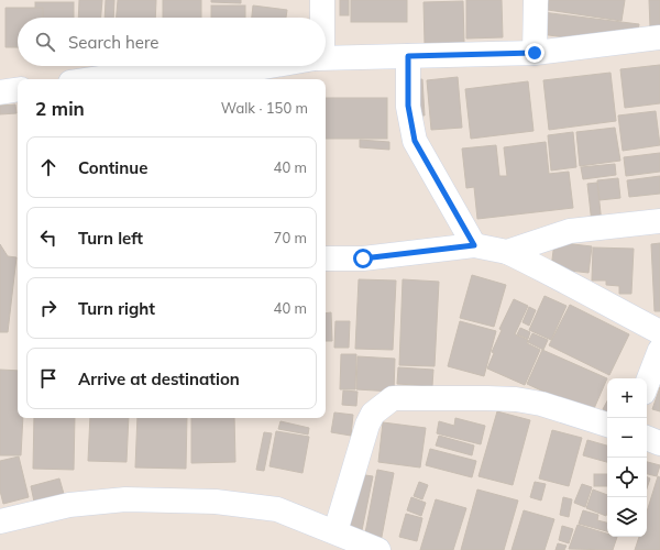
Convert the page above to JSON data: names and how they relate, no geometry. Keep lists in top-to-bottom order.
{
  "page": {
    "search": "Search here",
    "heading": ["2 min", "Walk · 150 m"],
    "list": [
      ["Continue", "40 m"],
      ["Turn left", "70 m"],
      ["Turn right", "40 m"],
      "Arrive at destination"
    ],
    "map_buttons": ["+", "−"]
  }
}
